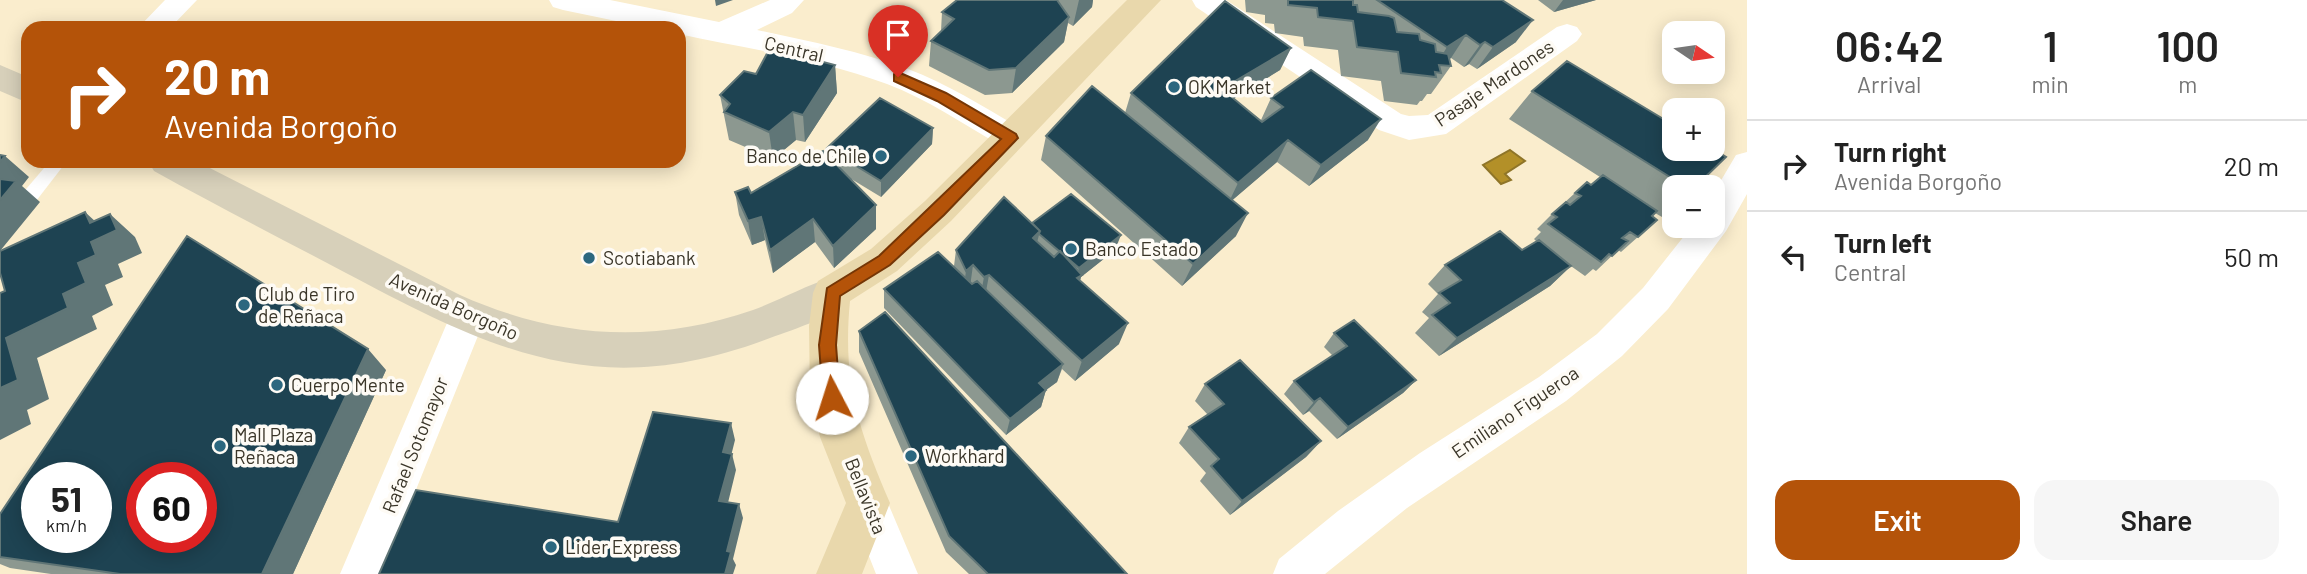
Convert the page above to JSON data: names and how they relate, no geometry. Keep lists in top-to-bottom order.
{
  "streets": {
    "main road": ["Avenida Borgoño", "Bellavista"],
    "street": [
      "Central",
      "Pasaje Mardones",
      "Emiliano Figueroa",
      "Rafael Sotomayor"
    ]
  },
  "crossings": [
    ["Central", "Avenida Borgoño"],
    ["Avenida Borgoño", "Rafael Sotomayor"],
    ["Avenida Borgoño", "Bellavista"]
  ],
  "places": [
    "OK Market",
    "Banco de Chile",
    "Banco Estado",
    "Scotiabank",
    "Club de Tiro de Reñaca",
    "Cuerpo Mente",
    "Mall Plaza Reñaca",
    "Workhard",
    "Lider Express"
  ],
  "north": "right",
  "page": {
    "eta": [
      "06:42",
      "Arrival",
      "1",
      "min",
      "100",
      "m"
    ],
    "map_buttons": ["+", "−"],
    "turn": ["20 m", "Avenida Borgoño"],
    "list": [
      {
        "name": "Turn right",
        "note": "Avenida Borgoño",
        "value": "20 m"
      },
      {
        "name": "Turn left",
        "note": "Central",
        "value": "50 m"
      }
    ],
    "speed": "51 km/h",
    "limit": "60",
    "buttons": ["Exit", "Share"]
  }
}
